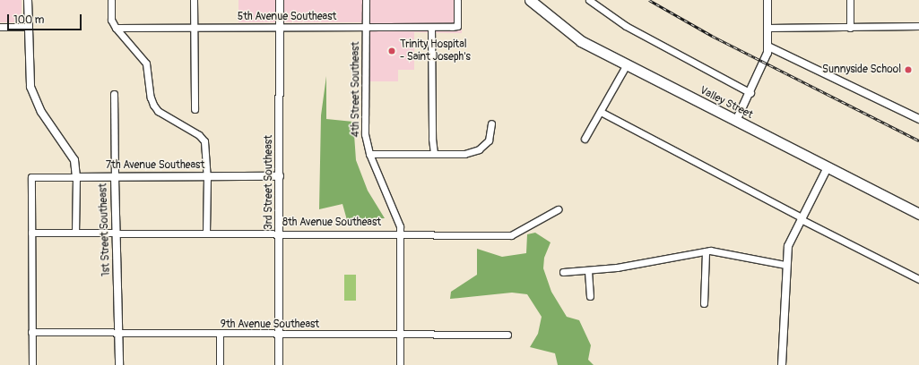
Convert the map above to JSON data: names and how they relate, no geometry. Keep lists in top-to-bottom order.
{
  "streets": {
    "main road": ["Valley Street"],
    "street": [
      "5th Avenue Southeast",
      "4th Street Southeast",
      "7th Avenue Southeast",
      "3rd Street Southeast",
      "8th Avenue Southeast",
      "1st Street Southeast",
      "9th Avenue Southeast"
    ]
  },
  "crossings": [
    ["5th Avenue Southeast", "4th Street Southeast"],
    ["5th Avenue Southeast", "3rd Street Southeast"],
    ["4th Street Southeast", "8th Avenue Southeast"],
    ["4th Street Southeast", "9th Avenue Southeast"],
    ["7th Avenue Southeast", "3rd Street Southeast"],
    ["7th Avenue Southeast", "8th Avenue Southeast"],
    ["7th Avenue Southeast", "1st Street Southeast"],
    ["3rd Street Southeast", "8th Avenue Southeast"],
    ["3rd Street Southeast", "9th Avenue Southeast"],
    ["8th Avenue Southeast", "1st Street Southeast"],
    ["1st Street Southeast", "9th Avenue Southeast"]
  ],
  "places": ["Trinity Hospital - Saint Joseph's", "Sunnyside School"],
  "scale_bar": "100 m"
}
